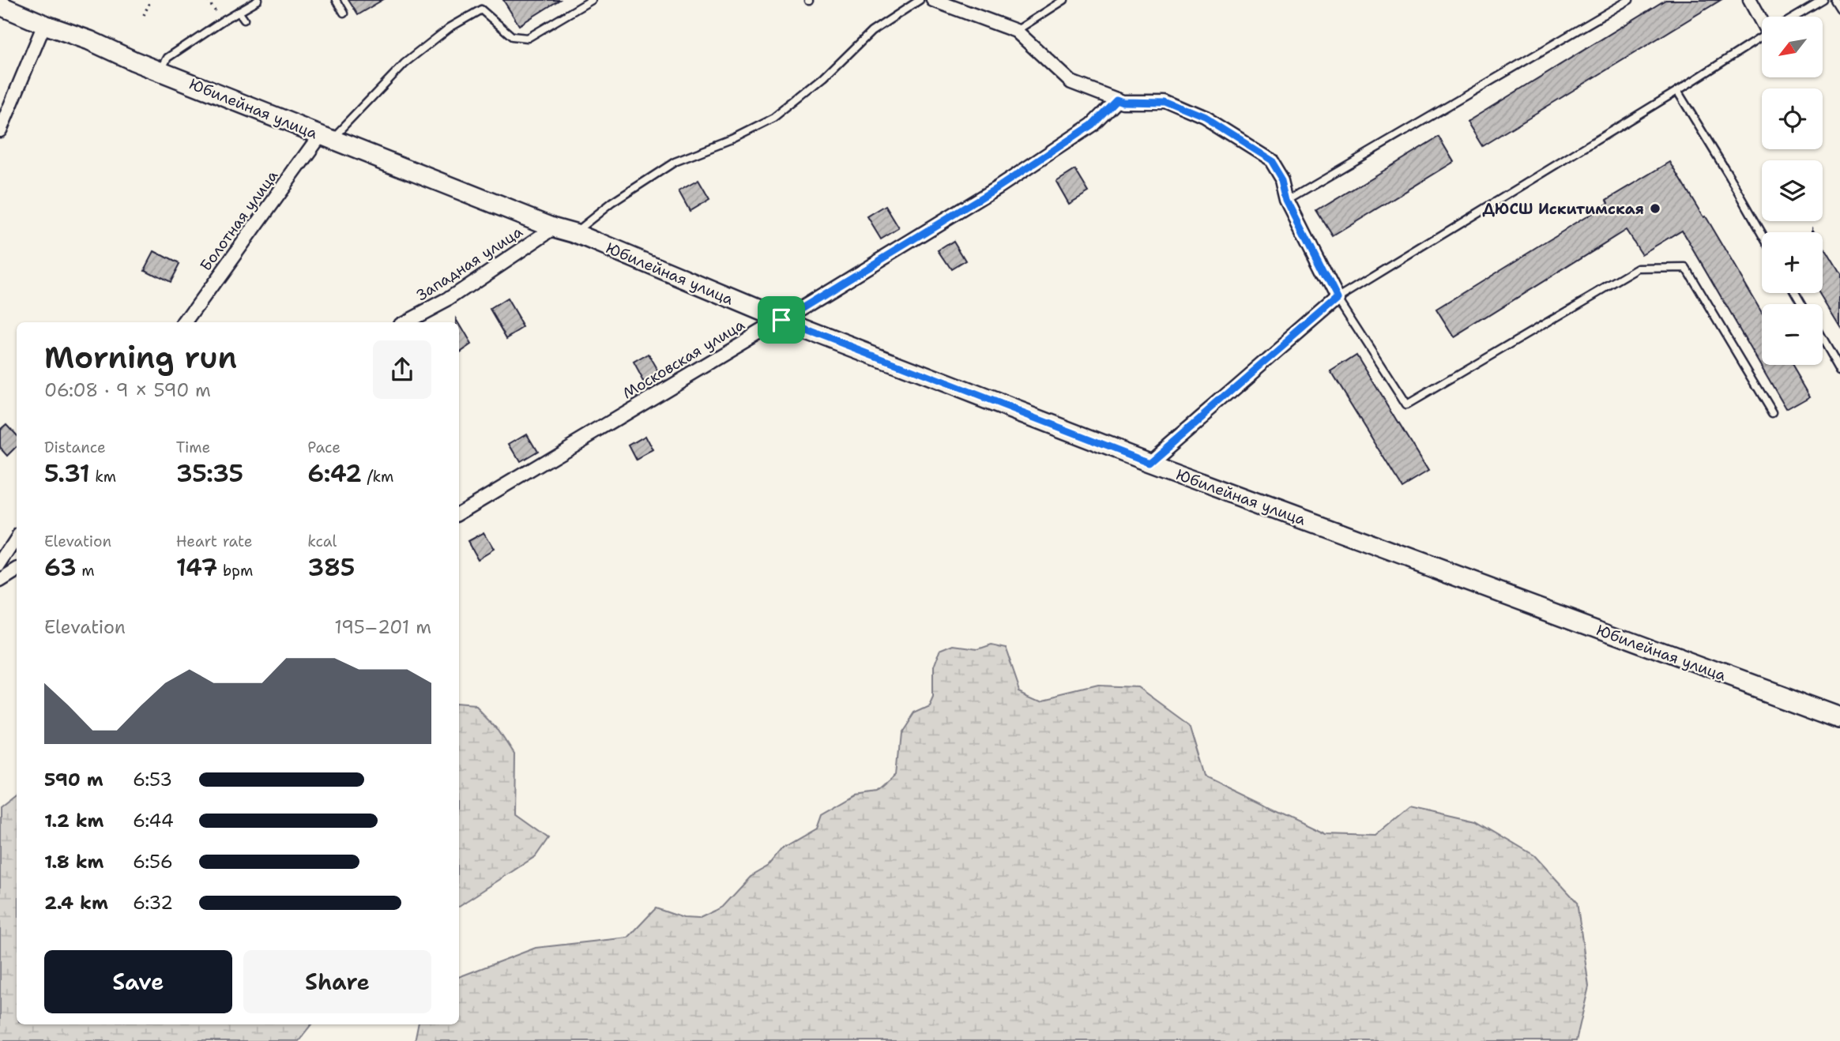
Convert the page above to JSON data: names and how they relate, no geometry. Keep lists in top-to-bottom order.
{
  "streets": {
    "main road": ["Юбилейная улица"],
    "street": ["Болотная улица", "Западная улица", "Московская улица"]
  },
  "crossings": [
    ["Юбилейная улица", "Болотная улица"],
    ["Юбилейная улица", "Западная улица"],
    ["Юбилейная улица", "Московская улица"]
  ],
  "places": ["ДЮСШ Искитимская"],
  "north": "bottom left",
  "page": {
    "map_buttons": ["+", "−"],
    "heading": ["Morning run", "06:08 · 9 × 590 m"],
    "stats": [
      ["Distance", "5.31 km"],
      ["Time", "35:35"],
      ["Pace", "6:42 /km"],
      ["Elevation", "63 m"],
      ["Heart rate", "147 bpm"],
      ["kcal", "385"]
    ],
    "chart": ["Elevation", "195–201 m"],
    "list": [
      {
        "name": "590 m",
        "note": "6:53"
      },
      {
        "name": "1.2 km",
        "note": "6:44"
      },
      {
        "name": "1.8 km",
        "note": "6:56"
      },
      {
        "name": "2.4 km",
        "note": "6:32"
      }
    ],
    "buttons": ["Save", "Share"]
  }
}
